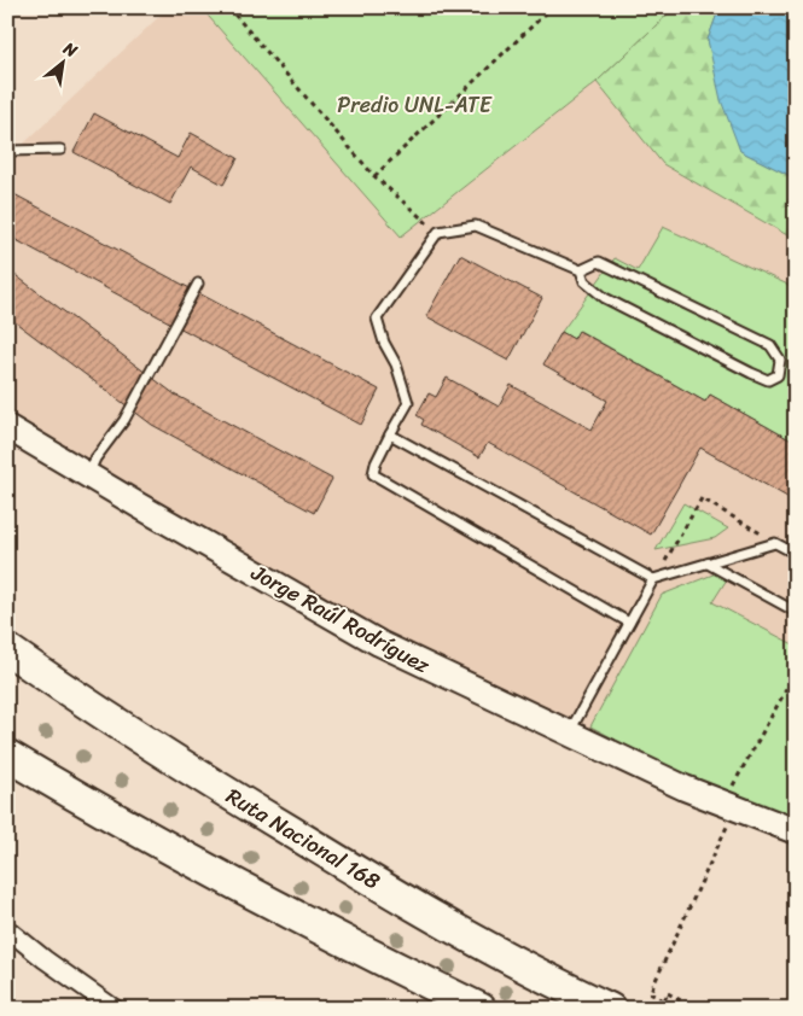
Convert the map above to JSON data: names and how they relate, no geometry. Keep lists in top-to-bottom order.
{
  "streets": {
    "highway": ["Ruta Nacional 168"],
    "main road": ["Jorge Raúl Rodríguez"]
  },
  "parks": ["Predio UNL-ATE"],
  "north": "top right"
}
